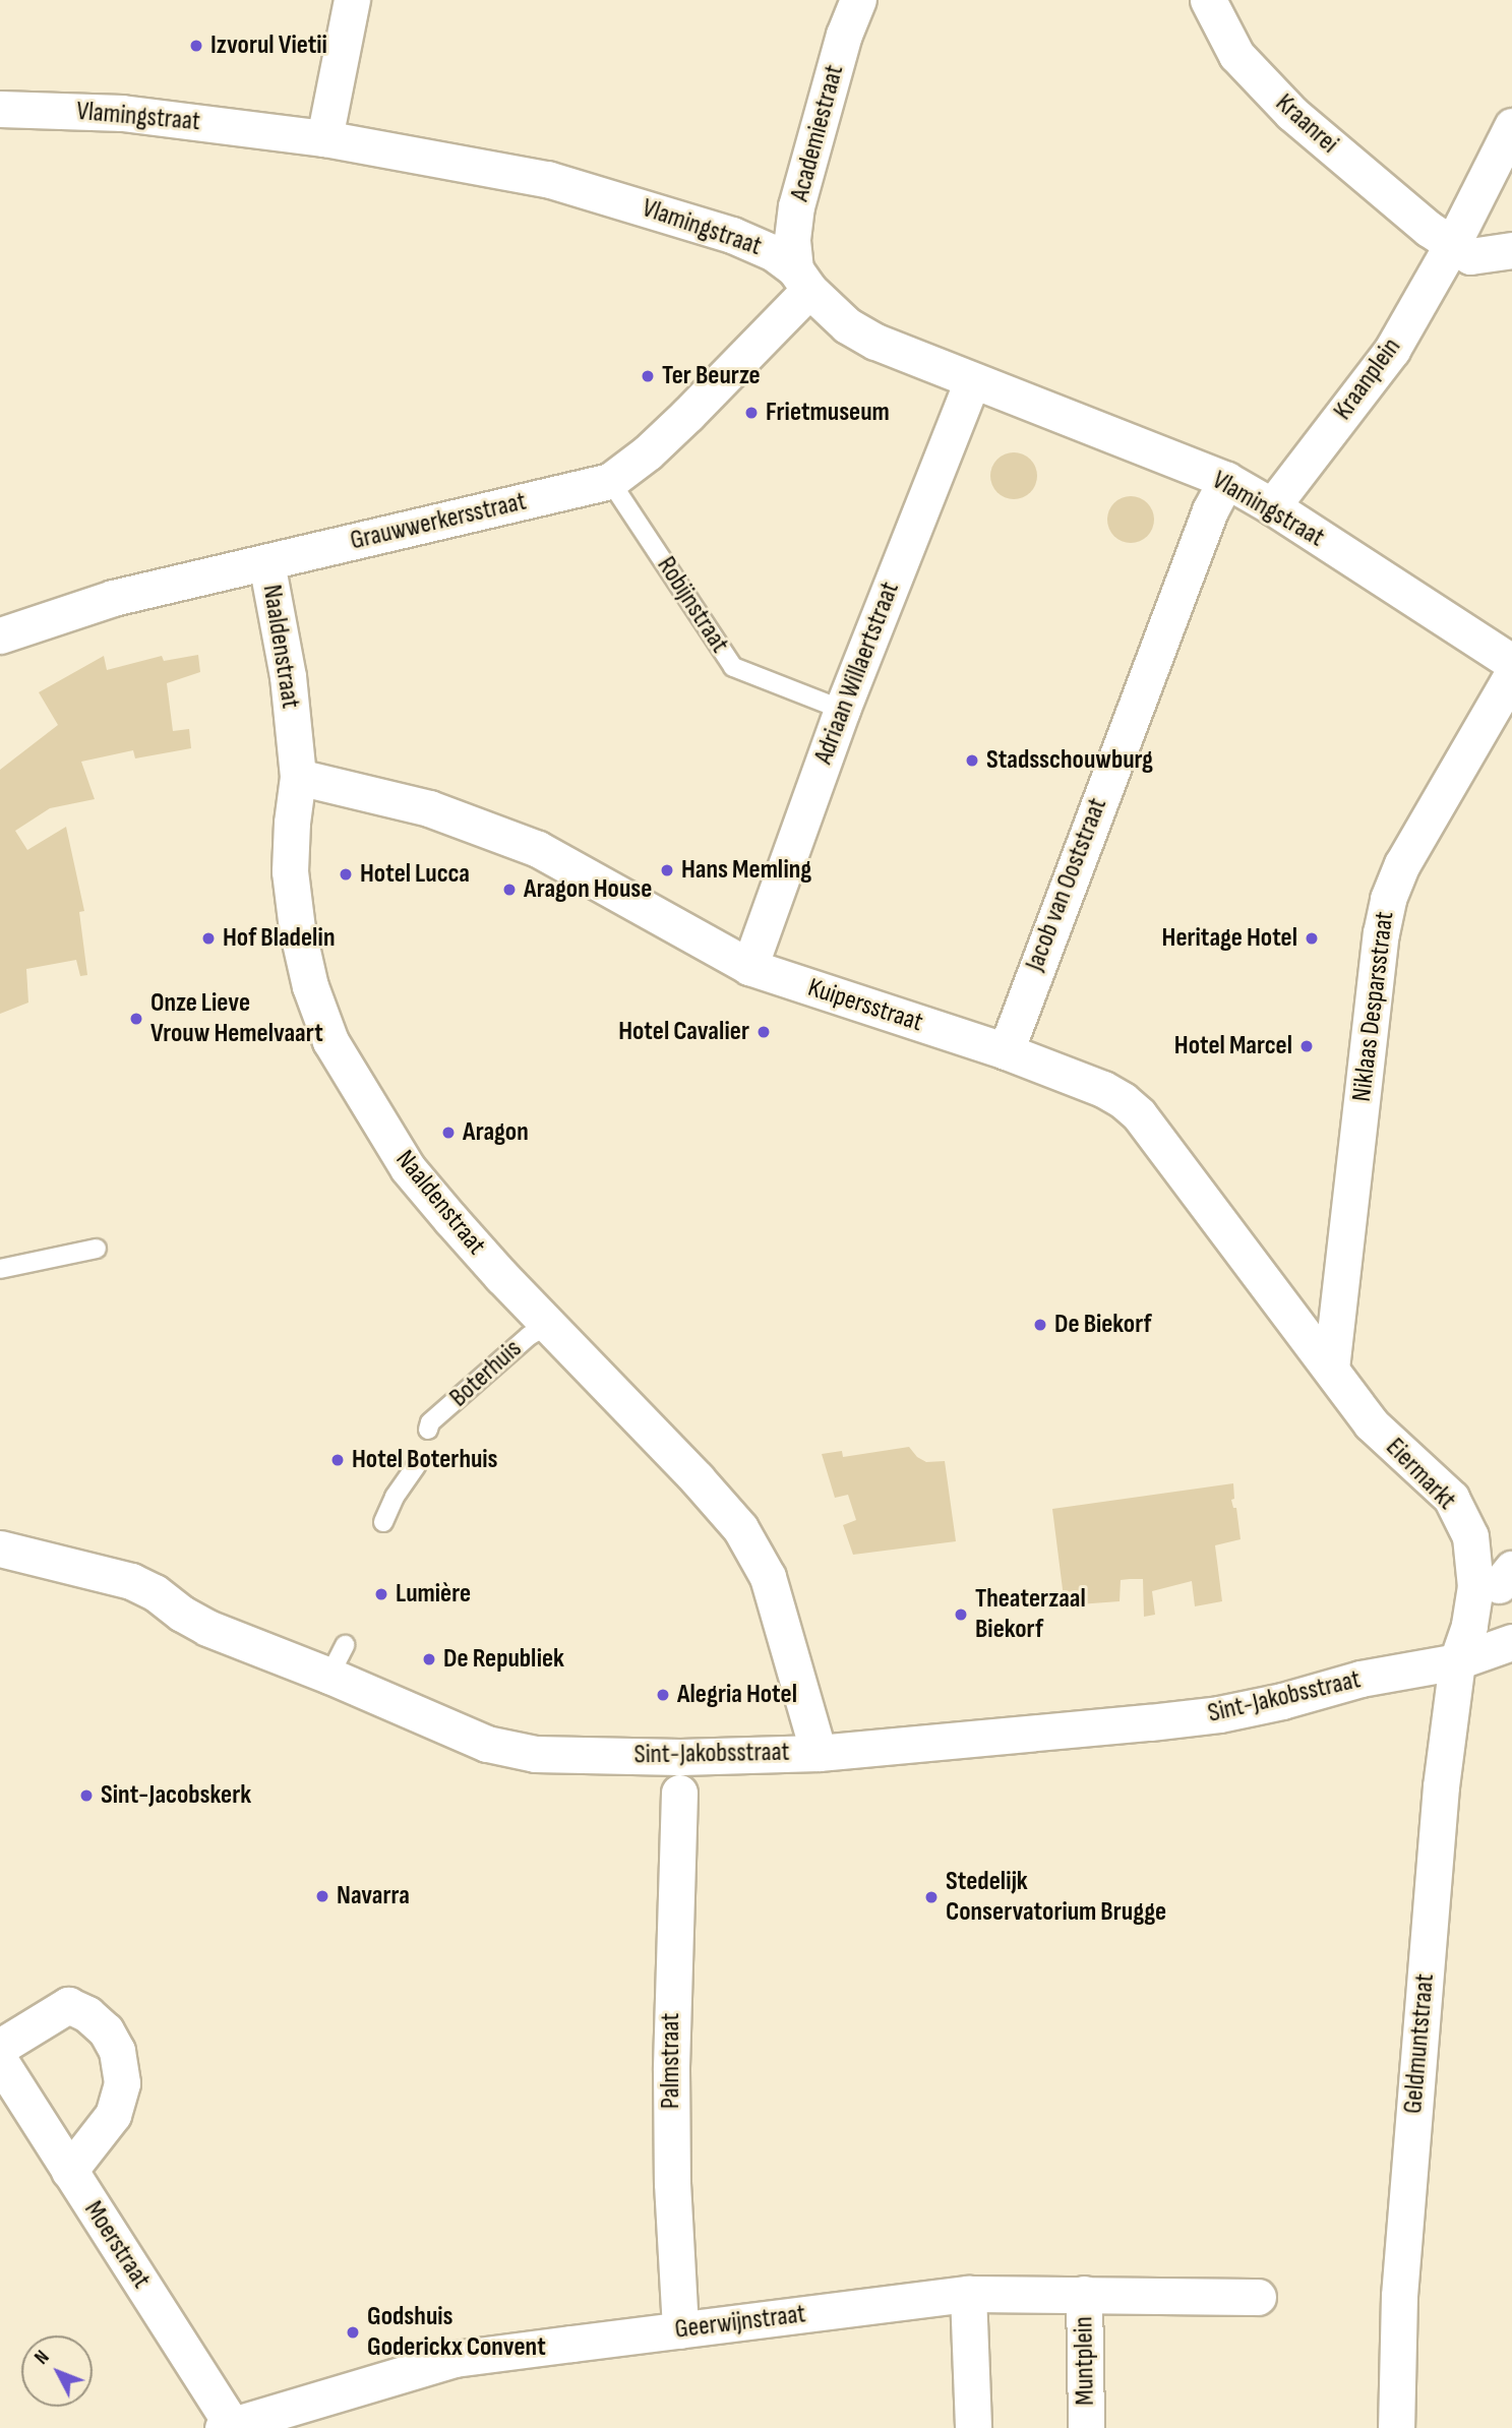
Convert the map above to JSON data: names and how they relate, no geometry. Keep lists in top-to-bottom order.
{
  "streets": {
    "street": [
      "Vlamingstraat",
      "Kraanrei",
      "Academiestraat",
      "Kraanplein",
      "Grauwwerkersstraat",
      "Naaldenstraat",
      "Adriaan Willaertstraat",
      "Jacob van Ooststraat",
      "Kuipersstraat",
      "Niklaas Desparsstraat",
      "Eiermarkt",
      "Sint-Jakobsstraat",
      "Geldmuntstraat",
      "Palmstraat",
      "Moerstraat",
      "Geerwijnstraat",
      "Muntplein"
    ],
    "lane": ["Robijnstraat", "Boterhuis"]
  },
  "crossings": [
    ["Vlamingstraat", "Academiestraat"],
    ["Vlamingstraat", "Kraanplein"],
    ["Vlamingstraat", "Grauwwerkersstraat"],
    ["Vlamingstraat", "Adriaan Willaertstraat"],
    ["Vlamingstraat", "Jacob van Ooststraat"],
    ["Kraanrei", "Kraanplein"],
    ["Academiestraat", "Grauwwerkersstraat"],
    ["Grauwwerkersstraat", "Robijnstraat"],
    ["Grauwwerkersstraat", "Naaldenstraat"],
    ["Robijnstraat", "Adriaan Willaertstraat"],
    ["Naaldenstraat", "Kuipersstraat"],
    ["Naaldenstraat", "Boterhuis"],
    ["Naaldenstraat", "Sint-Jakobsstraat"],
    ["Adriaan Willaertstraat", "Kuipersstraat"],
    ["Jacob van Ooststraat", "Kuipersstraat"],
    ["Kuipersstraat", "Niklaas Desparsstraat"],
    ["Kuipersstraat", "Eiermarkt"],
    ["Niklaas Desparsstraat", "Eiermarkt"],
    ["Eiermarkt", "Sint-Jakobsstraat"],
    ["Eiermarkt", "Geldmuntstraat"],
    ["Sint-Jakobsstraat", "Geldmuntstraat"],
    ["Palmstraat", "Geerwijnstraat"],
    ["Moerstraat", "Geerwijnstraat"],
    ["Geerwijnstraat", "Muntplein"]
  ],
  "places": [
    "Izvorul Vietii",
    "Ter Beurze",
    "Frietmuseum",
    "Stadsschouwburg",
    "Hans Memling",
    "Hotel Lucca",
    "Aragon House",
    "Hof Bladelin",
    "Heritage Hotel",
    "Onze Lieve Vrouw Hemelvaart",
    "Hotel Cavalier",
    "Hotel Marcel",
    "Aragon",
    "De Biekorf",
    "Hotel Boterhuis",
    "Lumière",
    "Theaterzaal Biekorf",
    "De Republiek",
    "Alegria Hotel",
    "Sint-Jacobskerk",
    "Navarra",
    "Stedelijk Conservatorium Brugge",
    "Godshuis Goderickx Convent"
  ],
  "north": "top left"
}
